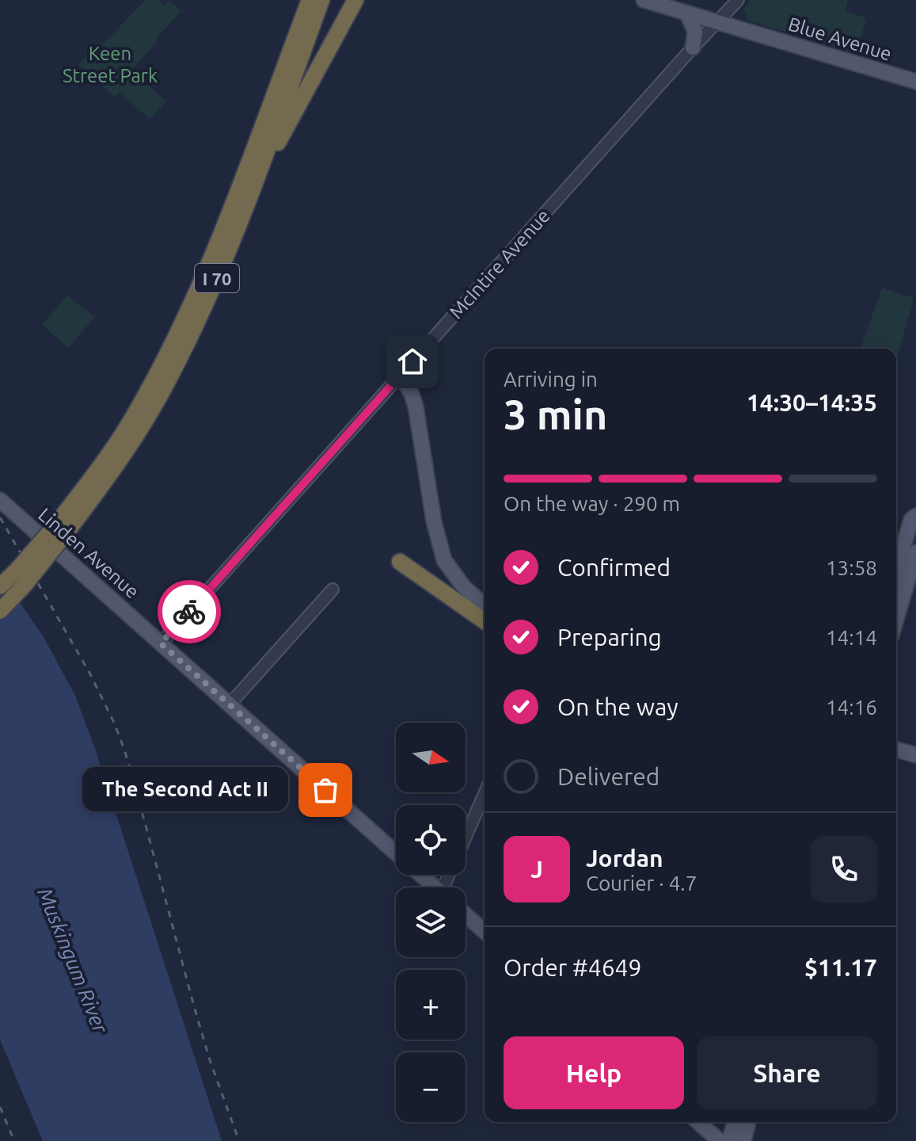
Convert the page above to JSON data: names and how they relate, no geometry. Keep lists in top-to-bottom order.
{
  "streets": {
    "highway": ["I 70"],
    "main road": ["Blue Avenue", "Linden Avenue"],
    "street": ["McIntire Avenue"]
  },
  "crossings": [
    ["Blue Avenue", "McIntire Avenue"],
    ["McIntire Avenue", "Linden Avenue"]
  ],
  "water": ["Muskingum River"],
  "parks": ["Keen Street Park"],
  "places": ["The Second Act II"],
  "north": "right",
  "page": {
    "heading": ["3 min", "Arriving in", "14:30–14:35"],
    "panel": [
      "Jordan",
      "Courier · 4.7",
      "Order #4649",
      "$11.17"
    ],
    "bar": "On the way · 290 m",
    "list": [
      ["Confirmed", "13:58"],
      ["Preparing", "14:14"],
      ["On the way", "14:16"],
      "Delivered"
    ],
    "map_buttons": ["+", "−"],
    "bubble": "The Second Act II",
    "round": "J",
    "buttons": ["Help", "Share"]
  }
}
